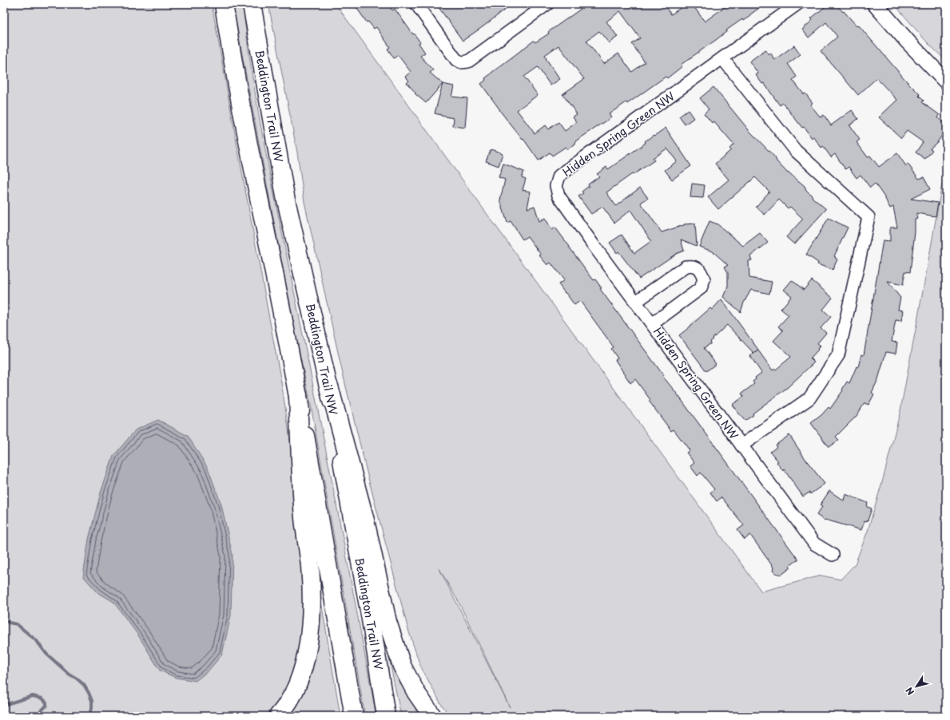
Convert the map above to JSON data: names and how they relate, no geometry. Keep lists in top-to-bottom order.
{
  "streets": {
    "main road": ["Beddington Trail NW"],
    "street": ["Hidden Spring Green NW"]
  },
  "north": "bottom left"
}
